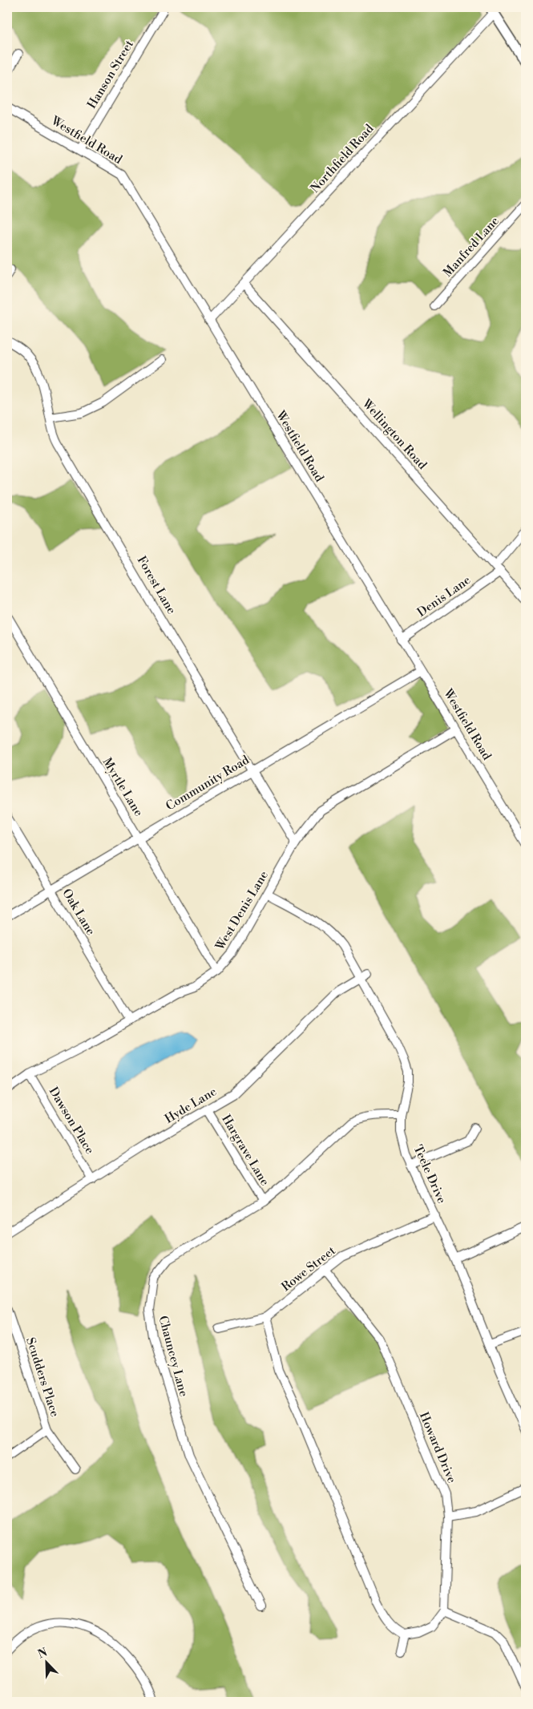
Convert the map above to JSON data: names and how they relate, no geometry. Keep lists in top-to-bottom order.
{
  "streets": {
    "street": [
      "Hanson Street",
      "Westfield Road",
      "Northfield Road",
      "Manfred Lane",
      "Wellington Road",
      "Forest Lane",
      "Denis Lane",
      "Community Road",
      "Myrtle Lane",
      "West Denis Lane",
      "Oak Lane",
      "Hyde Lane",
      "Dawson Place",
      "Hargrave Lane",
      "Teele Drive",
      "Rowe Street",
      "Chauncey Lane",
      "Scudders Place",
      "Howard Drive"
    ]
  },
  "crossings": [
    ["Hanson Street", "Westfield Road"],
    ["Westfield Road", "Northfield Road"],
    ["Westfield Road", "Denis Lane"],
    ["Westfield Road", "Community Road"],
    ["Westfield Road", "West Denis Lane"],
    ["Northfield Road", "Wellington Road"],
    ["Wellington Road", "Denis Lane"],
    ["Forest Lane", "Community Road"],
    ["Forest Lane", "West Denis Lane"],
    ["Community Road", "Myrtle Lane"],
    ["Community Road", "Oak Lane"],
    ["Myrtle Lane", "West Denis Lane"],
    ["West Denis Lane", "Oak Lane"],
    ["West Denis Lane", "Dawson Place"],
    ["West Denis Lane", "Teele Drive"],
    ["Hyde Lane", "Dawson Place"],
    ["Hyde Lane", "Hargrave Lane"],
    ["Hyde Lane", "Teele Drive"],
    ["Hargrave Lane", "Chauncey Lane"],
    ["Teele Drive", "Rowe Street"],
    ["Teele Drive", "Chauncey Lane"],
    ["Rowe Street", "Howard Drive"]
  ],
  "north": "top left"
}
